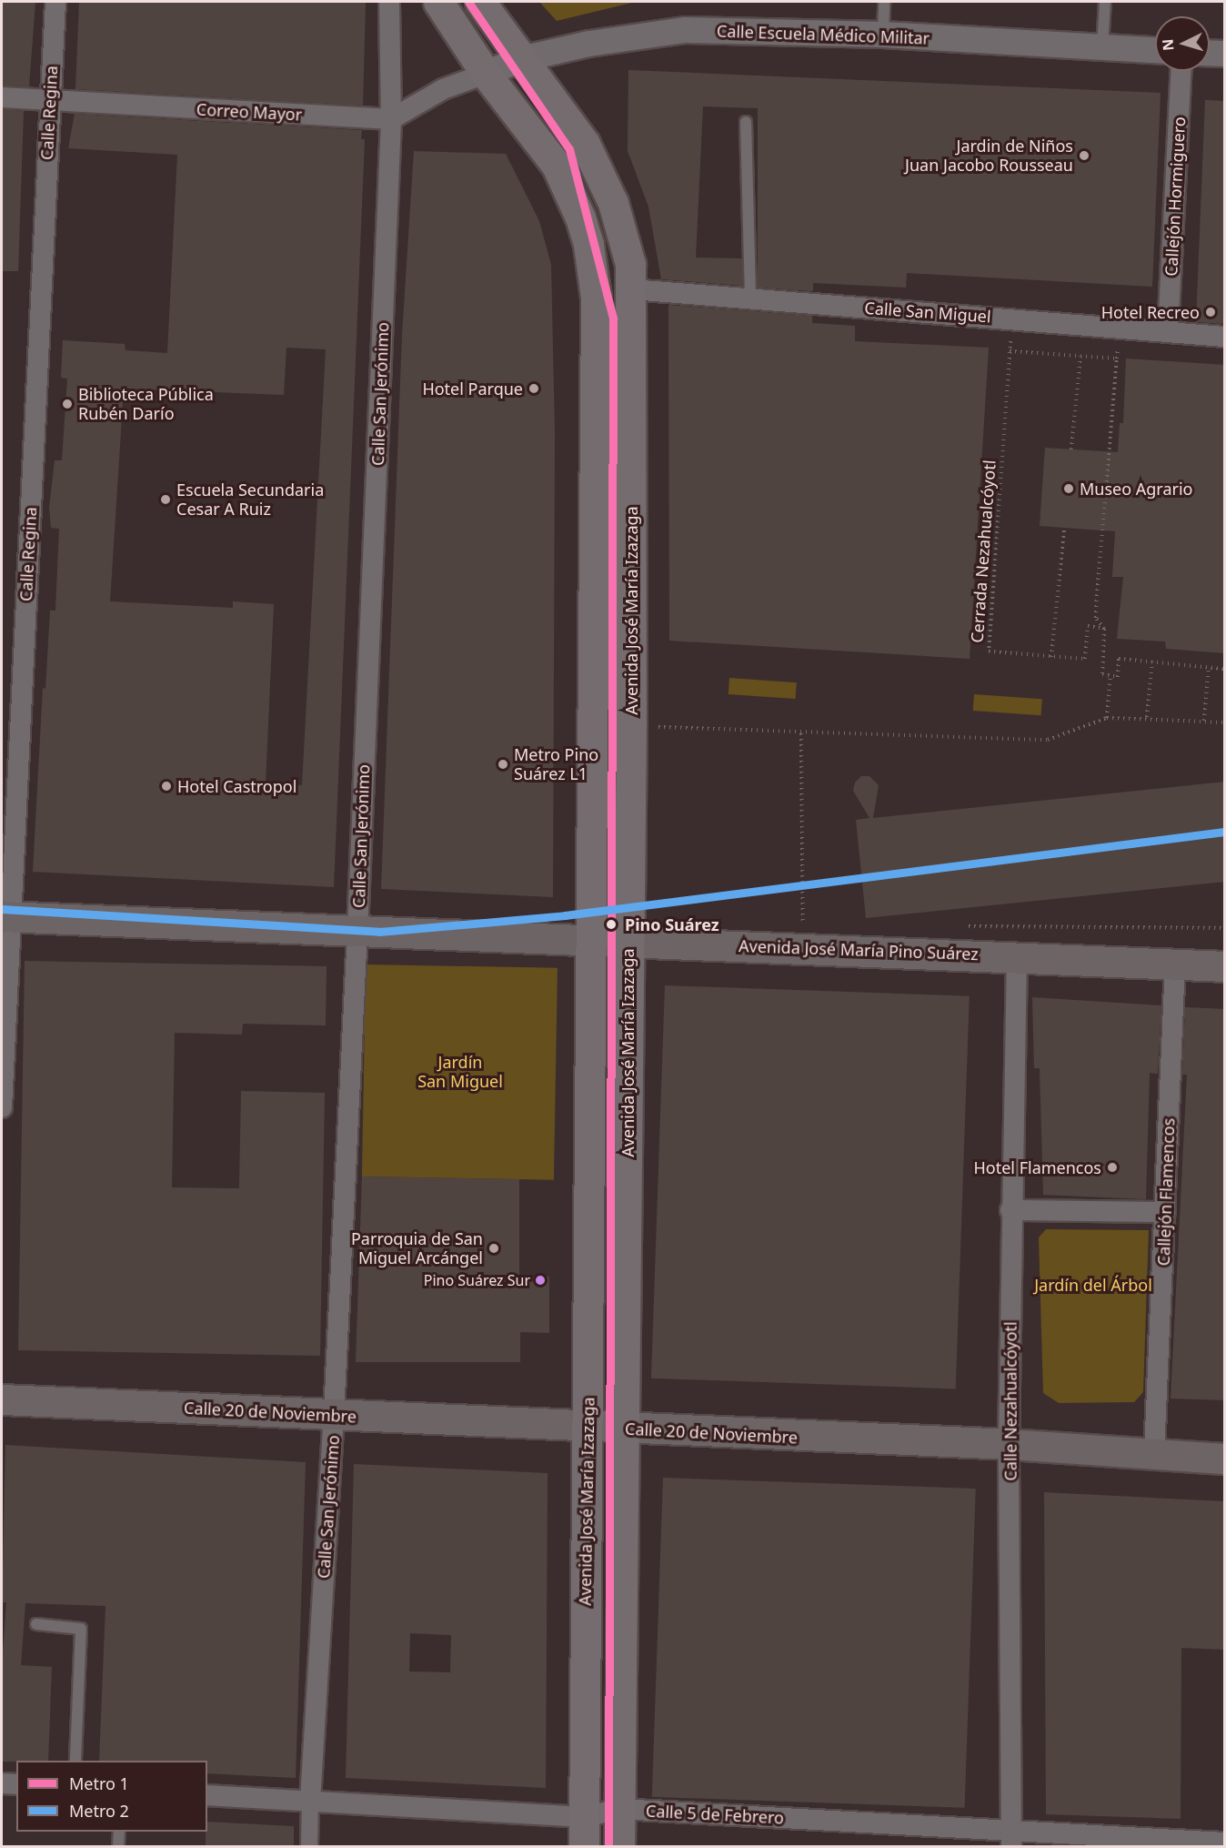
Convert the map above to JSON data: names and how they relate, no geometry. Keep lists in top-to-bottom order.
{
  "streets": {
    "main road": ["Avenida José María Izazaga", "Avenida José María Pino Suárez", "Calle 20 de Noviembre"],
    "street": [
      "Calle Escuela Médico Militar",
      "Correo Mayor",
      "Calle Regina",
      "Callejón Hormiguero",
      "Calle San Miguel",
      "Calle San Jerónimo",
      "Callejón Flamencos",
      "Calle Nezahualcóyotl",
      "Calle 5 de Febrero"
    ],
    "path": ["Cerrada Nezahualcóyotl"]
  },
  "crossings": [
    ["Calle Escuela Médico Militar", "Avenida José María Izazaga"],
    ["Correo Mayor", "Calle Regina"],
    ["Correo Mayor", "Calle San Jerónimo"],
    ["Calle Regina", "Avenida José María Pino Suárez"],
    ["Callejón Hormiguero", "Calle San Miguel"],
    ["Calle San Miguel", "Cerrada Nezahualcóyotl"],
    ["Calle San Miguel", "Avenida José María Izazaga"],
    ["Calle San Jerónimo", "Avenida José María Pino Suárez"],
    ["Calle San Jerónimo", "Calle 20 de Noviembre"],
    ["Calle San Jerónimo", "Calle 5 de Febrero"],
    ["Avenida José María Izazaga", "Avenida José María Pino Suárez"],
    ["Avenida José María Izazaga", "Calle 20 de Noviembre"],
    ["Avenida José María Izazaga", "Calle 5 de Febrero"],
    ["Avenida José María Pino Suárez", "Callejón Flamencos"],
    ["Avenida José María Pino Suárez", "Calle Nezahualcóyotl"],
    ["Callejón Flamencos", "Calle 20 de Noviembre"],
    ["Calle Nezahualcóyotl", "Calle 20 de Noviembre"],
    ["Calle Nezahualcóyotl", "Calle 5 de Febrero"]
  ],
  "parks": ["Jardín San Miguel", "Jardín del Árbol"],
  "places": [
    "Jardin de Niños Juan Jacobo Rousseau",
    "Hotel Recreo",
    "Hotel Parque",
    "Biblioteca Pública Rubén Darío",
    "Museo Agrario",
    "Escuela Secundaria Cesar A Ruiz",
    "Metro Pino Suárez L1",
    "Hotel Castropol",
    "Pino Suárez",
    "Hotel Flamencos",
    "Parroquia de San Miguel Arcángel",
    "Pino Suárez Sur"
  ],
  "lines": ["metro line 1", "metro line 2"],
  "legend": ["Metro 1", "Metro 2"],
  "north": "left"
}
